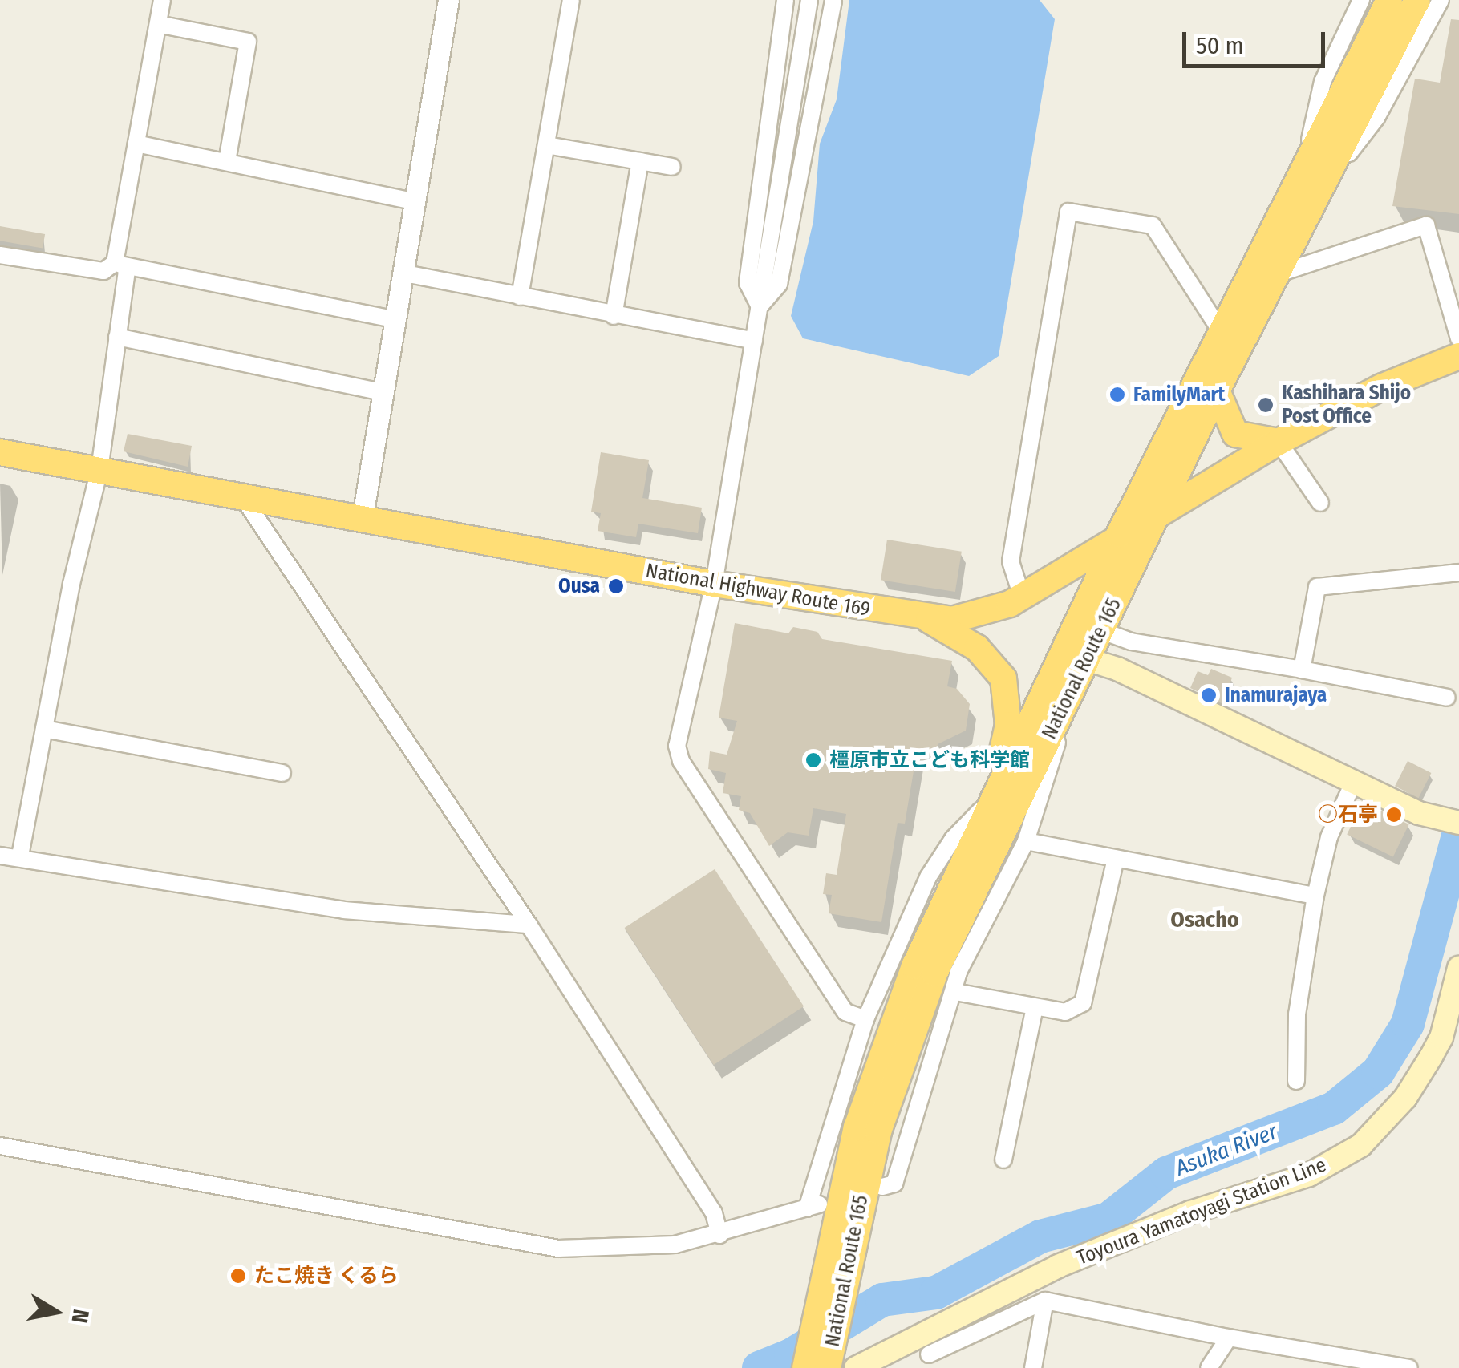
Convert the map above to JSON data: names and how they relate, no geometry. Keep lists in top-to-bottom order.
{
  "streets": {
    "highway": ["National Highway Route 169", "National Route 165"],
    "main road": ["Toyoura Yamatoyagi Station Line"]
  },
  "crossings": [
    ["National Highway Route 169", "National Route 165"]
  ],
  "districts": ["Osacho"],
  "water": ["Asuka River"],
  "places": [
    "FamilyMart",
    "Kashihara Shijo Post Office",
    "Ousa",
    "Inamurajaya",
    "橿原市立こども科学館",
    "○石亭",
    "たこ焼き くるら"
  ],
  "scale_bar": "50 m",
  "north": "right"
}
